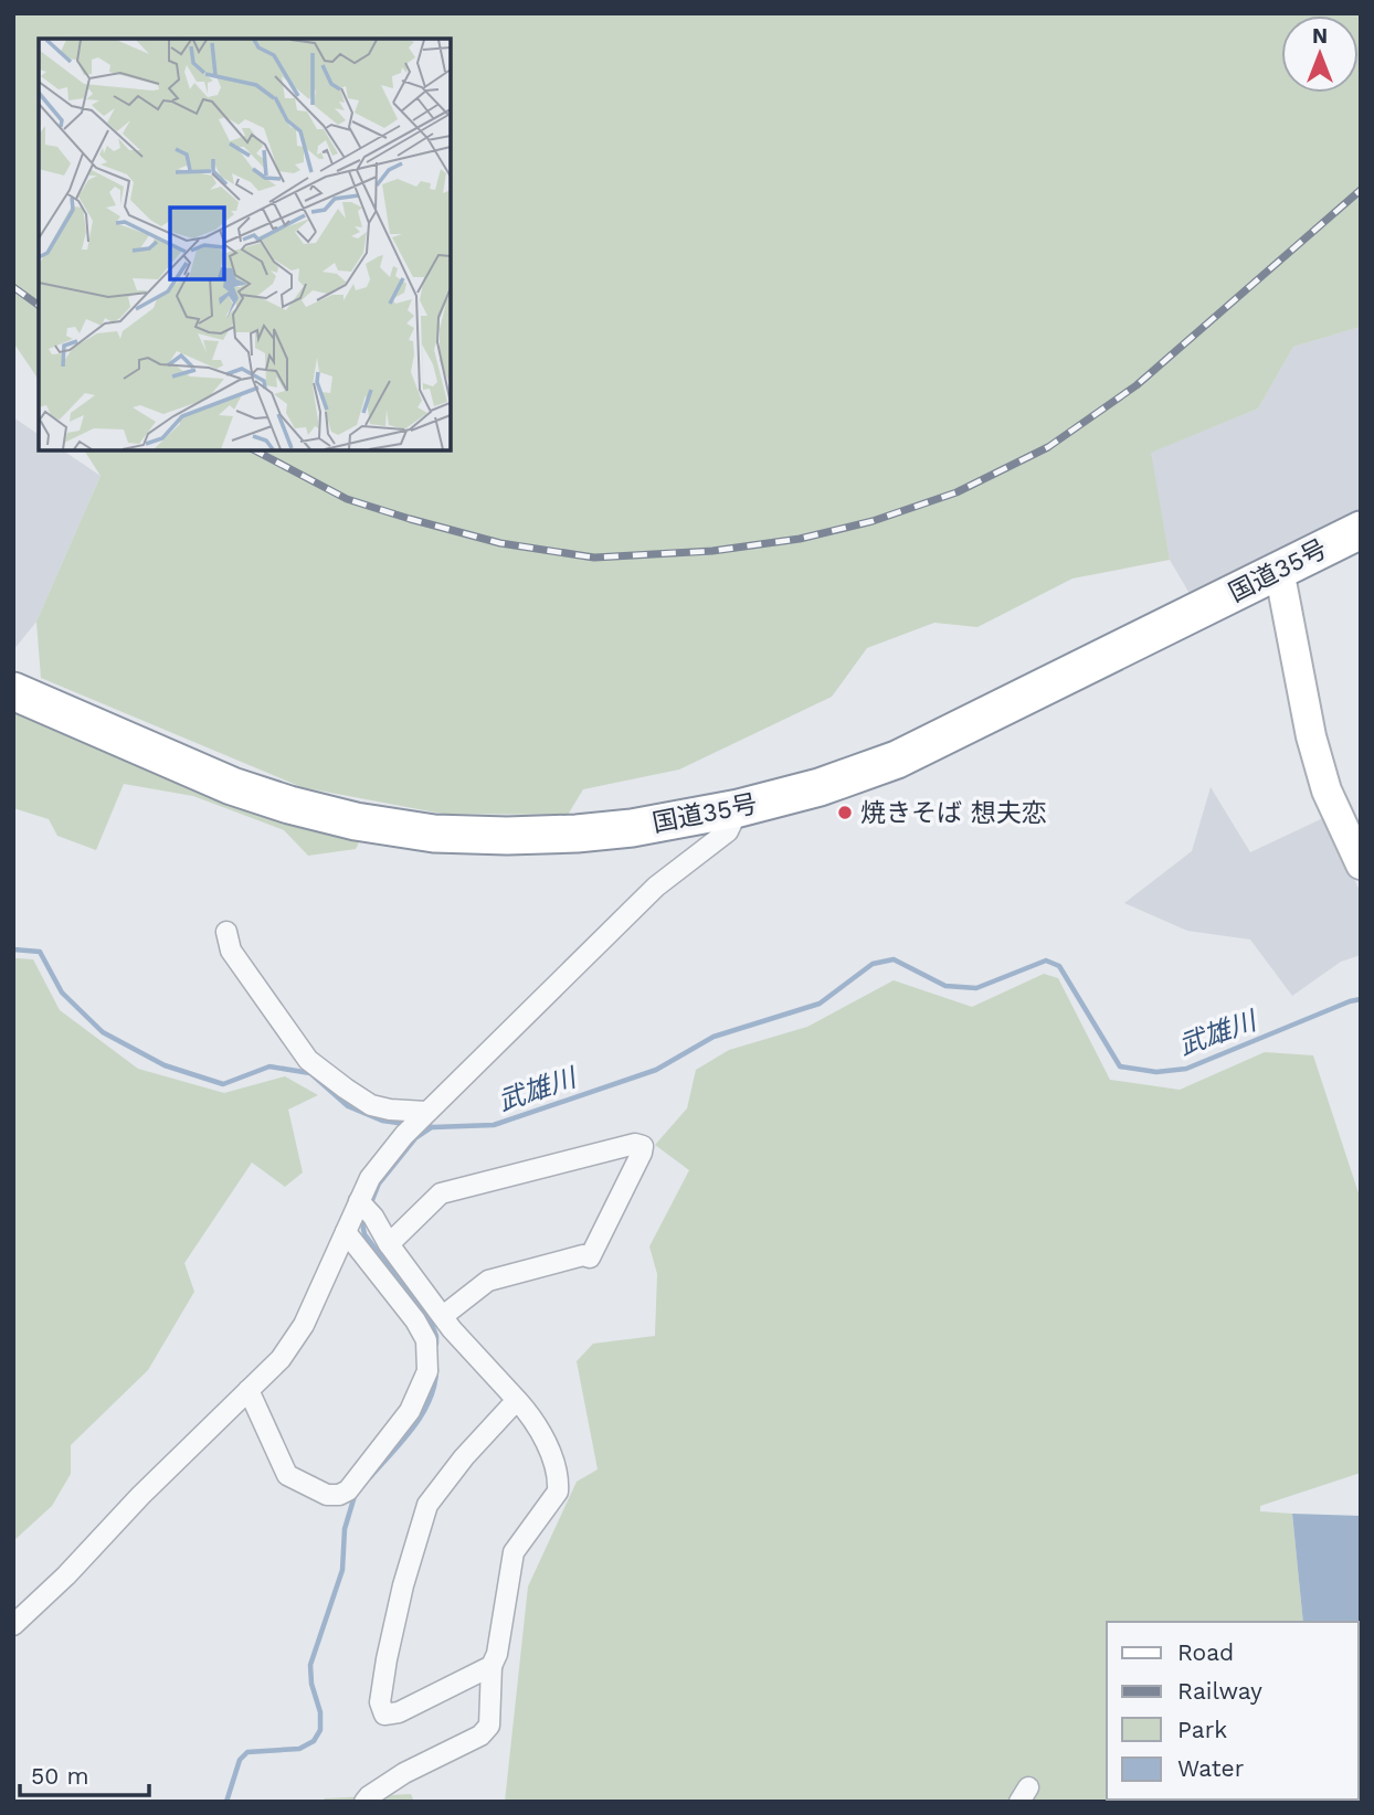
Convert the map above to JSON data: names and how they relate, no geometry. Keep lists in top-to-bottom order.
{
  "streets": {
    "highway": ["国道35号"]
  },
  "water": ["武雄川"],
  "places": ["焼きそば 想夫恋"],
  "legend": [
    "Road",
    "Railway",
    "Park",
    "Water"
  ],
  "scale_bar": "50 m",
  "north": "top"
}
